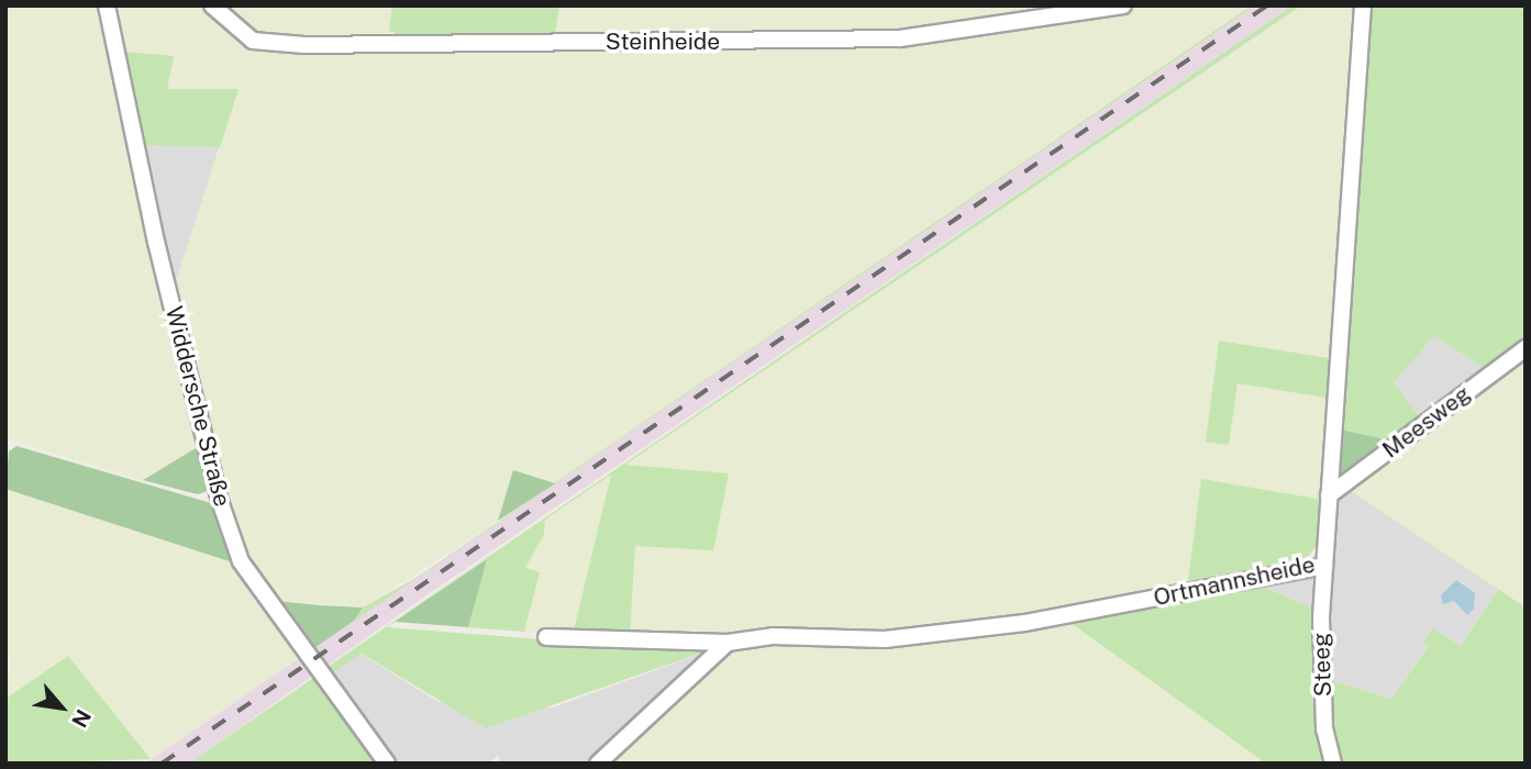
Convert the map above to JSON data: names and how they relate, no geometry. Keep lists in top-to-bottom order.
{
  "streets": {
    "street": [
      "Steinheide",
      "Widdersche Straße",
      "Meesweg",
      "Ortmannsheide",
      "Steeg"
    ]
  },
  "crossings": [
    ["Meesweg", "Ortmannsheide"],
    ["Ortmannsheide", "Steeg"]
  ],
  "north": "bottom right"
}
